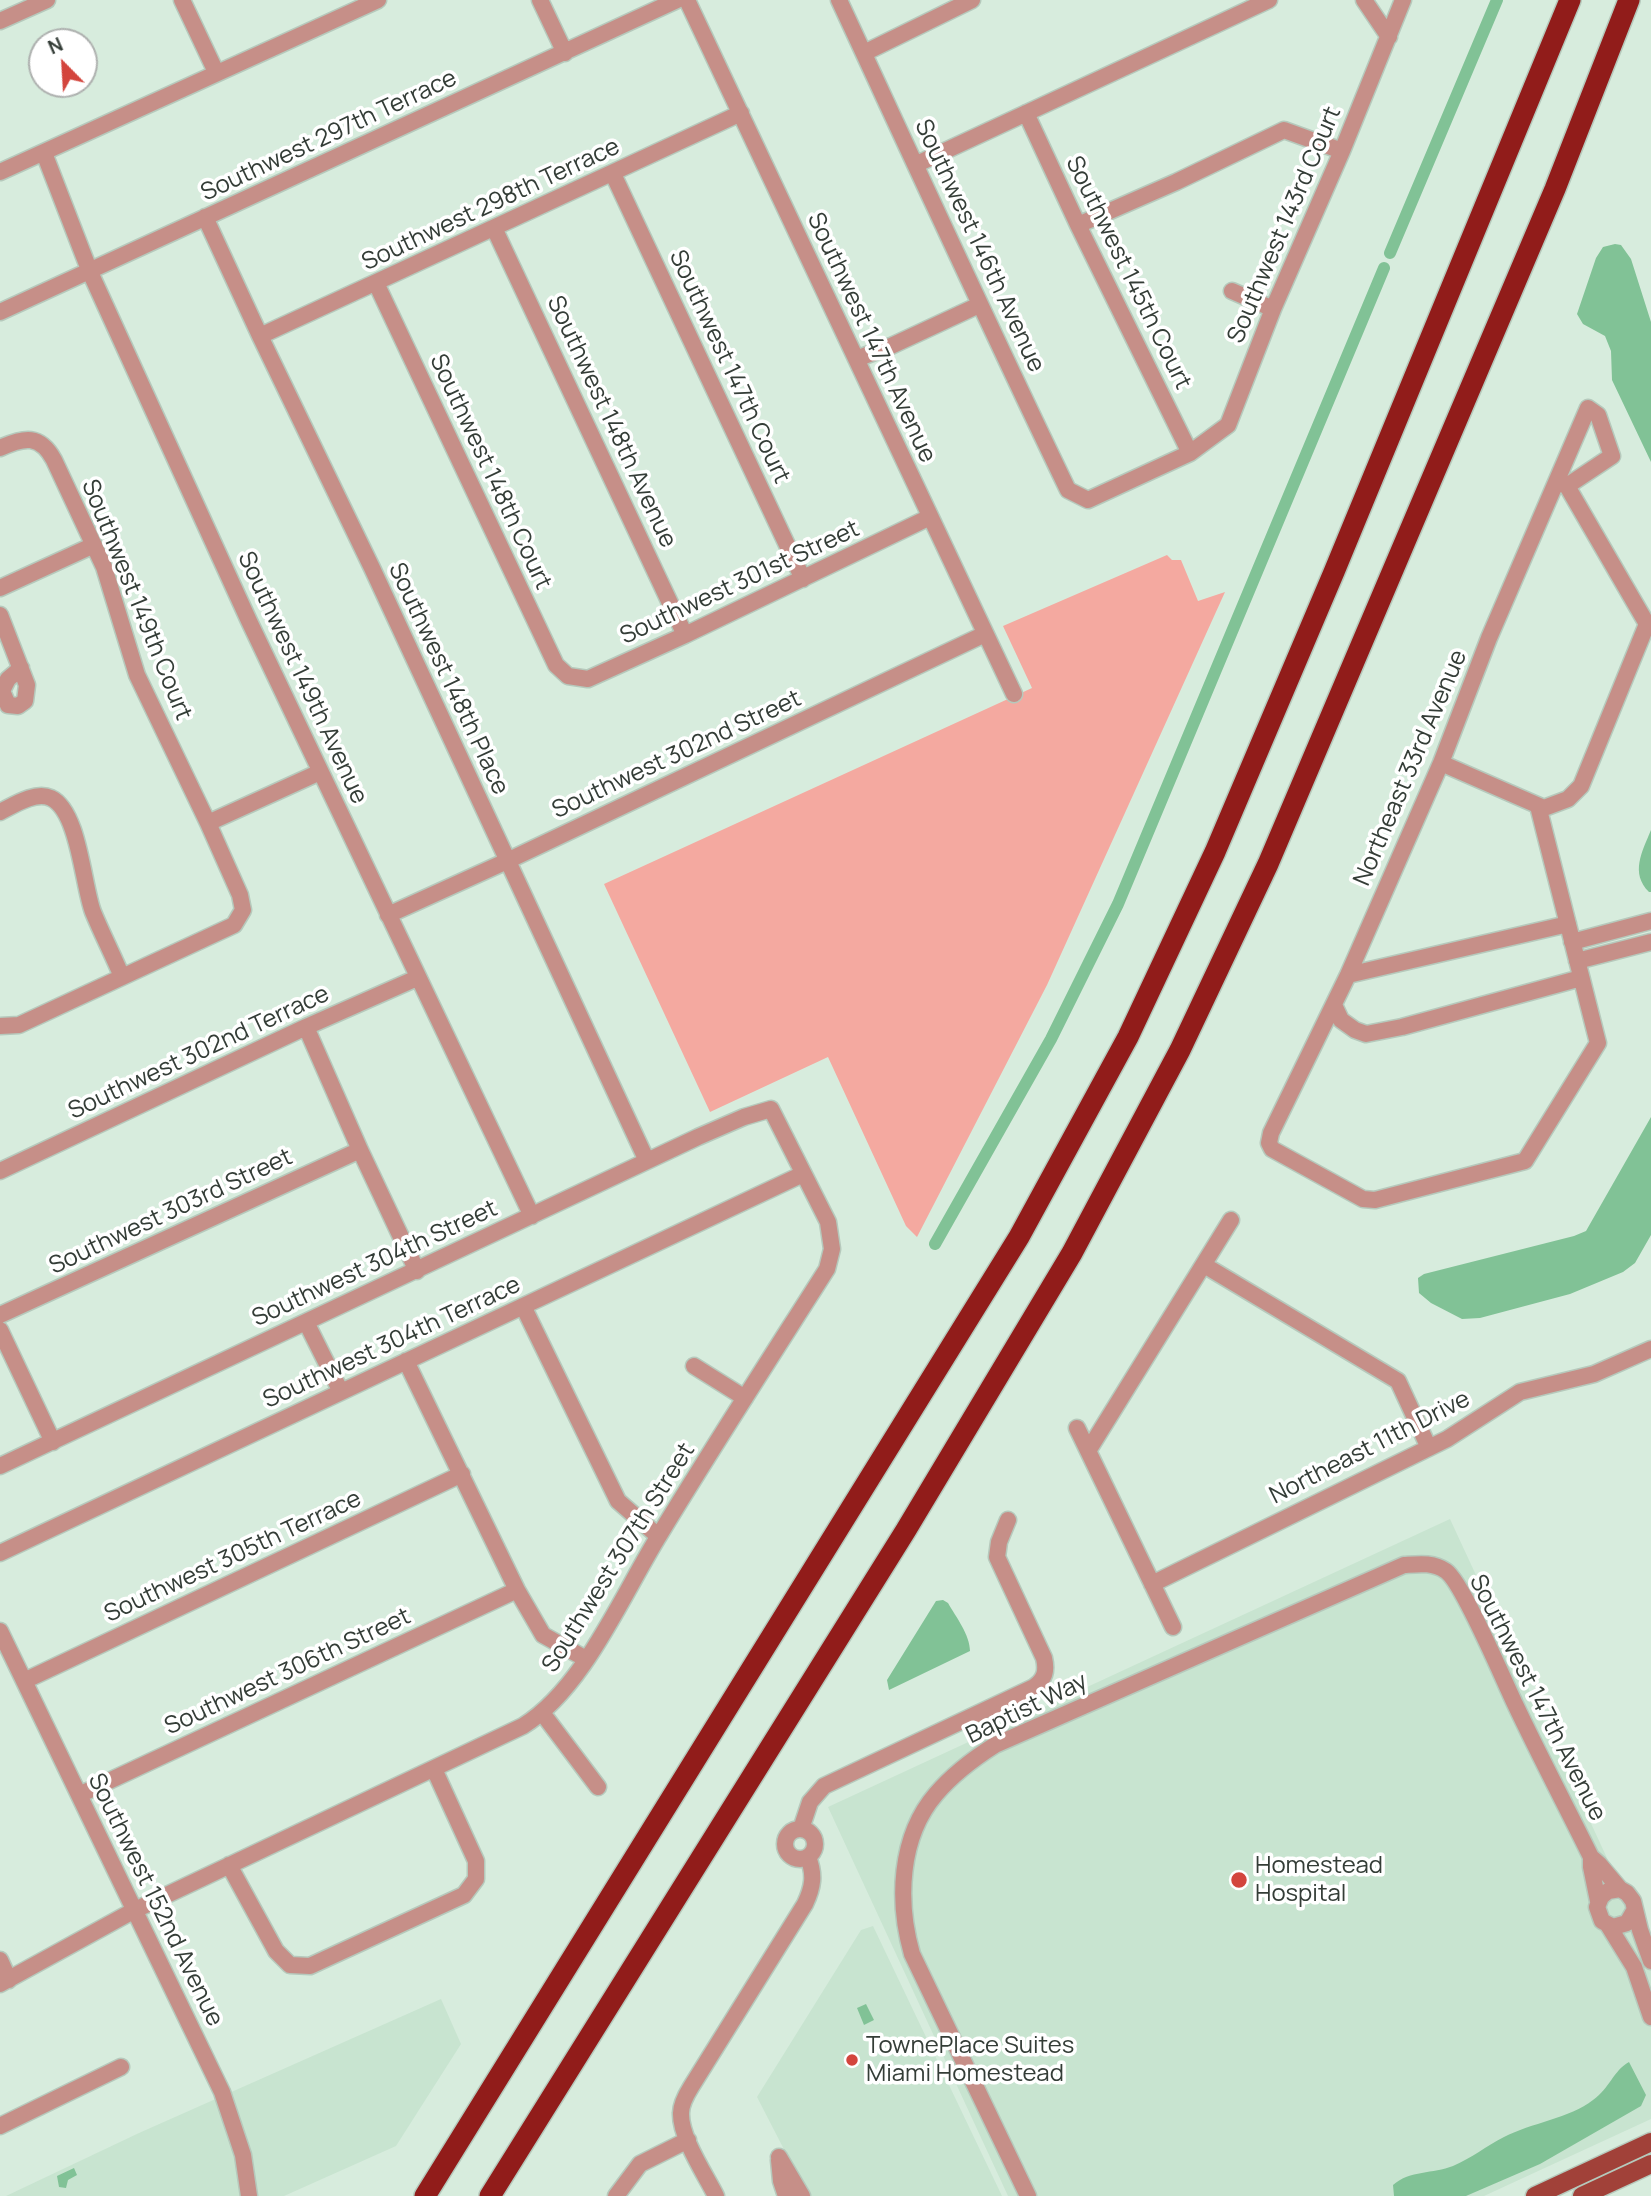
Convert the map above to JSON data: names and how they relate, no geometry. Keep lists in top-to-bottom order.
{
  "streets": {
    "street": [
      "Southwest 297th Terrace",
      "Southwest 298th Terrace",
      "Southwest 143rd Court",
      "Southwest 146th Avenue",
      "Southwest 145th Court",
      "Southwest 147th Avenue",
      "Southwest 147th Court",
      "Southwest 148th Avenue",
      "Southwest 148th Court",
      "Southwest 301st Street",
      "Southwest 149th Court",
      "Southwest 149th Avenue",
      "Southwest 148th Place",
      "Southwest 302nd Street",
      "Northeast 33rd Avenue",
      "Southwest 302nd Terrace",
      "Southwest 303rd Street",
      "Southwest 304th Street",
      "Southwest 304th Terrace",
      "Northeast 11th Drive",
      "Southwest 305th Terrace",
      "Southwest 307th Street",
      "Southwest 306th Street",
      "Baptist Way",
      "Southwest 152nd Avenue"
    ]
  },
  "crossings": [
    ["Southwest 297th Terrace", "Southwest 149th Avenue"],
    ["Southwest 297th Terrace", "Southwest 148th Place"],
    ["Southwest 298th Terrace", "Southwest 147th Avenue"],
    ["Southwest 298th Terrace", "Southwest 147th Court"],
    ["Southwest 298th Terrace", "Southwest 148th Avenue"],
    ["Southwest 298th Terrace", "Southwest 148th Court"],
    ["Southwest 298th Terrace", "Southwest 148th Place"],
    ["Southwest 143rd Court", "Southwest 146th Avenue"],
    ["Southwest 143rd Court", "Southwest 145th Court"],
    ["Southwest 147th Avenue", "Southwest 301st Street"],
    ["Southwest 147th Avenue", "Southwest 302nd Street"],
    ["Southwest 147th Avenue", "Baptist Way"],
    ["Southwest 147th Court", "Southwest 301st Street"],
    ["Southwest 148th Avenue", "Southwest 301st Street"],
    ["Southwest 148th Court", "Southwest 301st Street"],
    ["Southwest 149th Avenue", "Southwest 302nd Street"],
    ["Southwest 149th Avenue", "Southwest 302nd Terrace"],
    ["Southwest 149th Avenue", "Southwest 304th Street"],
    ["Southwest 148th Place", "Southwest 302nd Street"],
    ["Southwest 148th Place", "Southwest 304th Street"],
    ["Southwest 304th Street", "Southwest 304th Terrace"],
    ["Southwest 304th Street", "Southwest 307th Street"],
    ["Southwest 304th Terrace", "Southwest 307th Street"],
    ["Southwest 305th Terrace", "Southwest 152nd Avenue"],
    ["Southwest 307th Street", "Southwest 152nd Avenue"],
    ["Southwest 306th Street", "Southwest 152nd Avenue"]
  ],
  "places": ["Homestead Hospital", "TownePlace Suites Miami Homestead"],
  "north": "top left"
}
